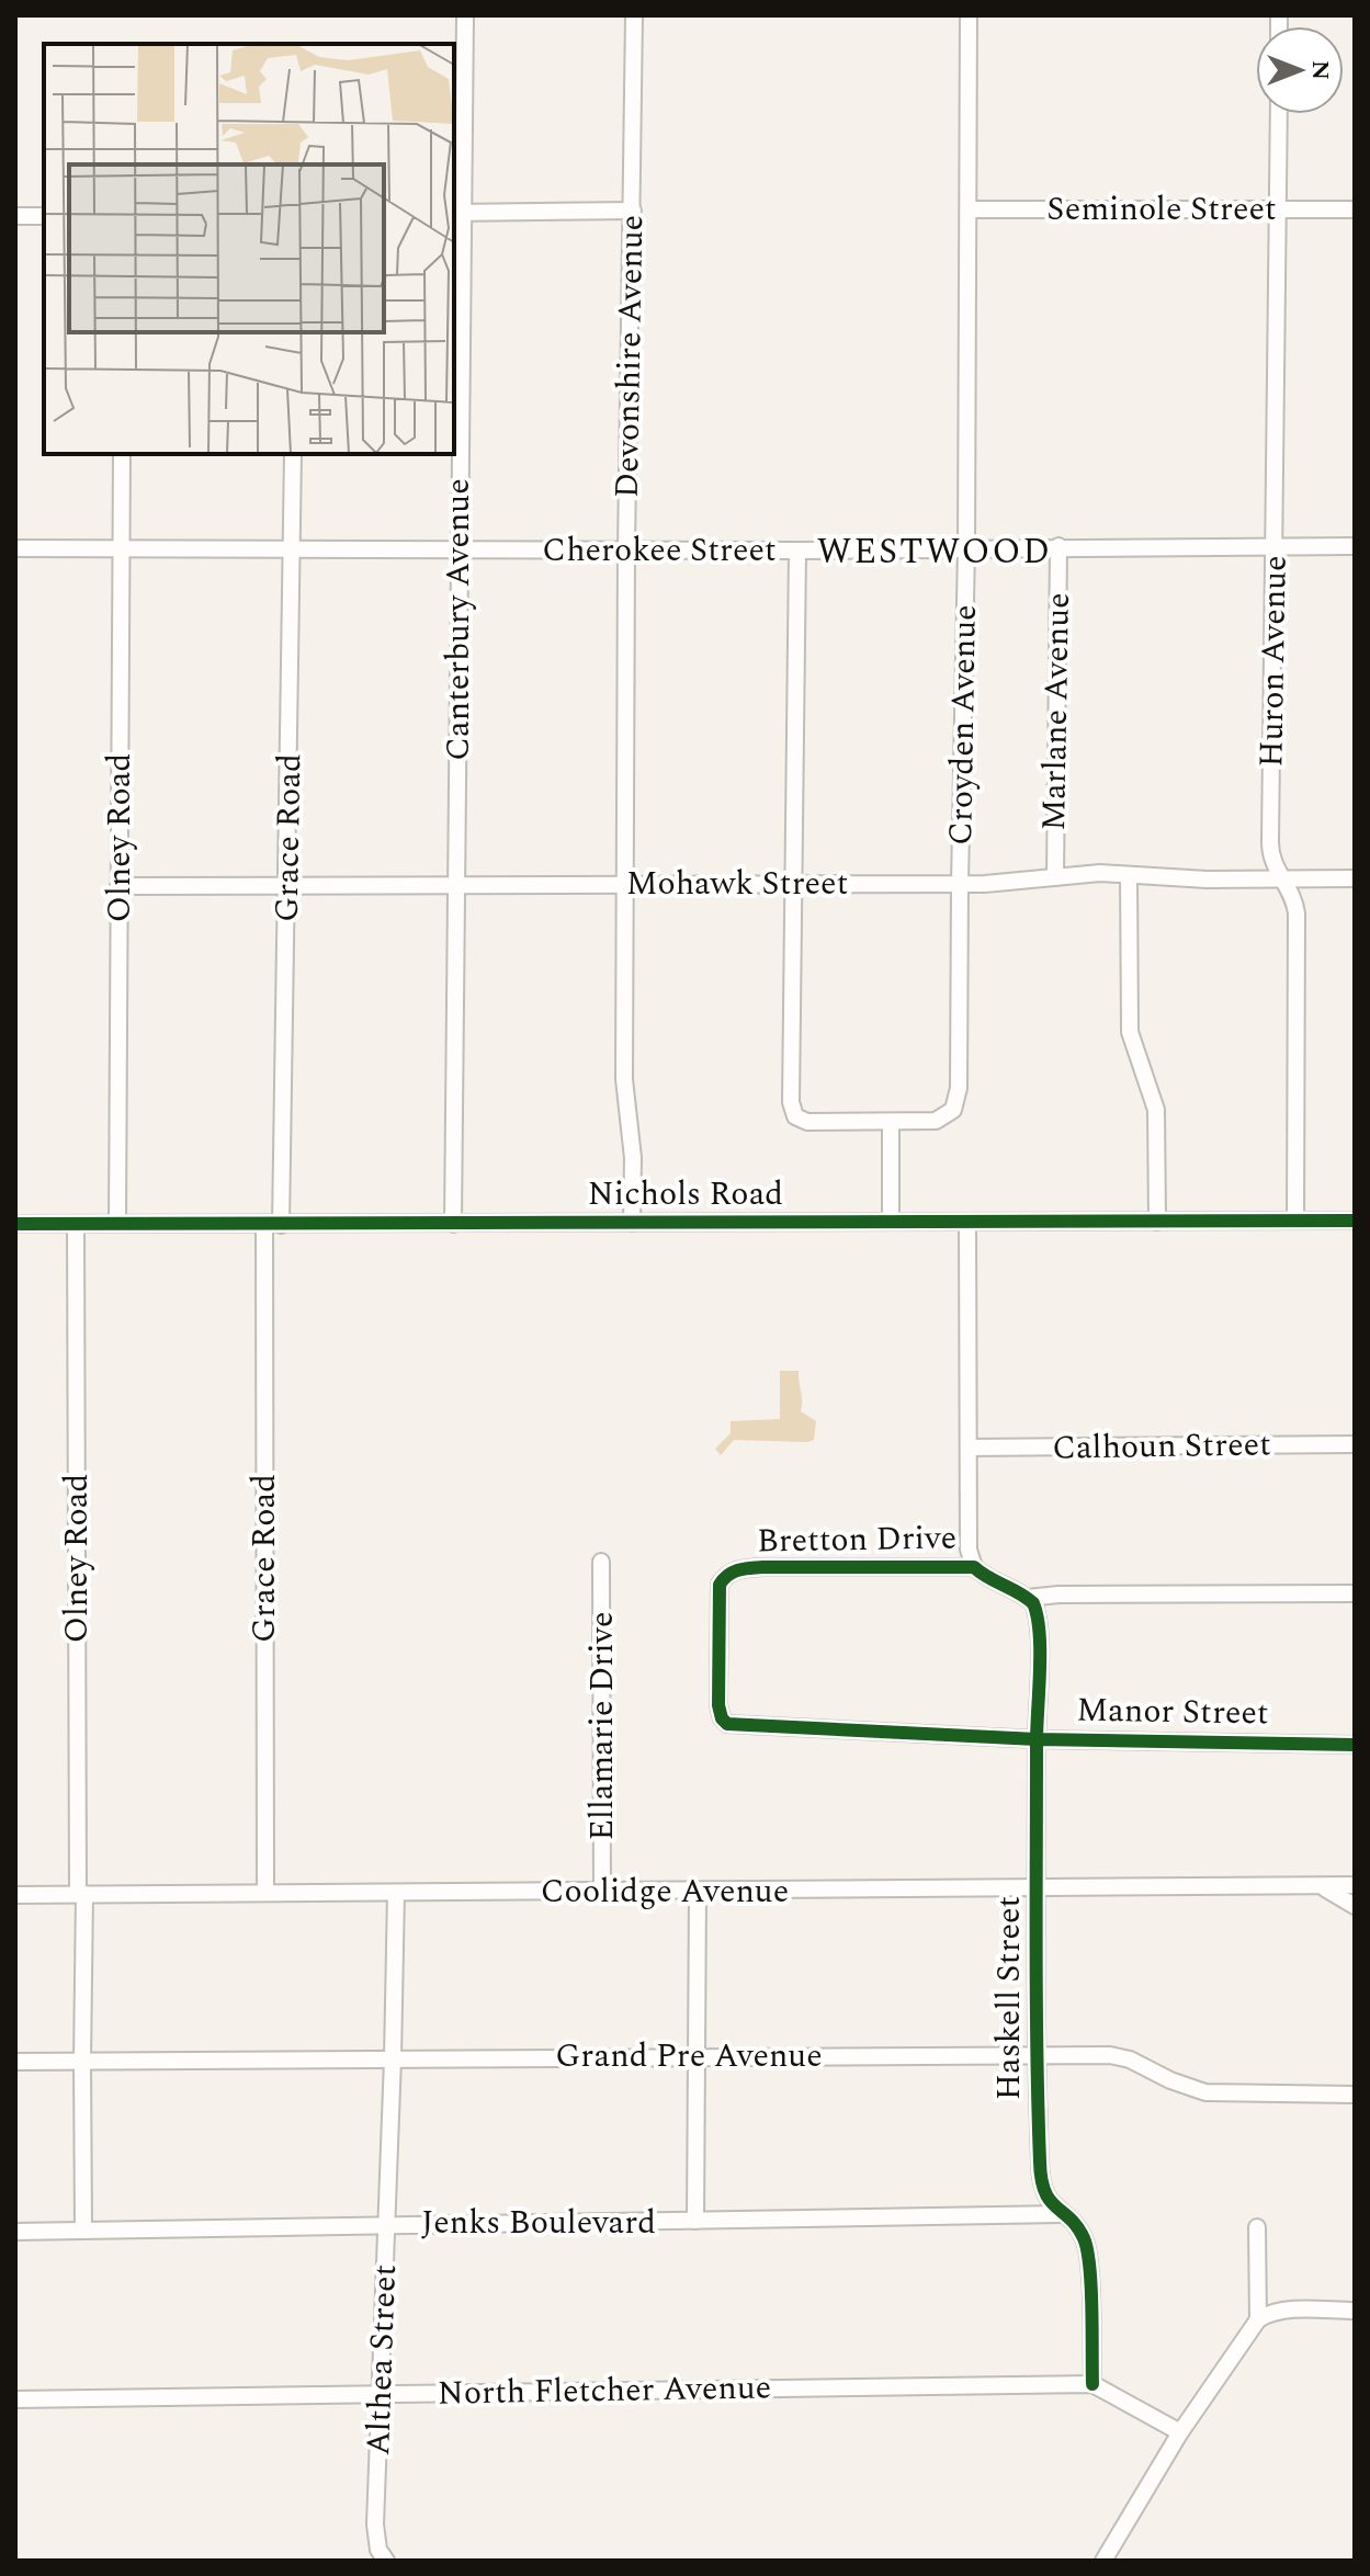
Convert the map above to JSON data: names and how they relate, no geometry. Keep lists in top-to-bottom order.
{
  "streets": {
    "street": [
      "Seminole Street",
      "Devonshire Avenue",
      "Cherokee Street",
      "Canterbury Avenue",
      "Huron Avenue",
      "Marlane Avenue",
      "Croyden Avenue",
      "Olney Road",
      "Grace Road",
      "Mohawk Street",
      "Nichols Road",
      "Calhoun Street",
      "Bretton Drive",
      "Manor Street",
      "Ellamarie Drive",
      "Coolidge Avenue",
      "Haskell Street",
      "Grand Pre Avenue",
      "Jenks Boulevard",
      "Althea Street",
      "North Fletcher Avenue"
    ]
  },
  "crossings": [
    ["Seminole Street", "Huron Avenue"],
    ["Seminole Street", "Croyden Avenue"],
    ["Devonshire Avenue", "Cherokee Street"],
    ["Devonshire Avenue", "Mohawk Street"],
    ["Devonshire Avenue", "Nichols Road"],
    ["Cherokee Street", "Canterbury Avenue"],
    ["Cherokee Street", "Huron Avenue"],
    ["Cherokee Street", "Marlane Avenue"],
    ["Cherokee Street", "Croyden Avenue"],
    ["Cherokee Street", "Olney Road"],
    ["Cherokee Street", "Grace Road"],
    ["Canterbury Avenue", "Mohawk Street"],
    ["Canterbury Avenue", "Nichols Road"],
    ["Huron Avenue", "Mohawk Street"],
    ["Huron Avenue", "Nichols Road"],
    ["Marlane Avenue", "Mohawk Street"],
    ["Croyden Avenue", "Mohawk Street"],
    ["Olney Road", "Mohawk Street"],
    ["Olney Road", "Nichols Road"],
    ["Olney Road", "Coolidge Avenue"],
    ["Olney Road", "Grand Pre Avenue"],
    ["Olney Road", "Jenks Boulevard"],
    ["Grace Road", "Mohawk Street"],
    ["Grace Road", "Nichols Road"],
    ["Grace Road", "Coolidge Avenue"],
    ["Bretton Drive", "Manor Street"],
    ["Bretton Drive", "Haskell Street"],
    ["Manor Street", "Haskell Street"],
    ["Ellamarie Drive", "Coolidge Avenue"],
    ["Coolidge Avenue", "Haskell Street"],
    ["Coolidge Avenue", "Althea Street"],
    ["Haskell Street", "Grand Pre Avenue"],
    ["Haskell Street", "Jenks Boulevard"],
    ["Haskell Street", "North Fletcher Avenue"],
    ["Grand Pre Avenue", "Althea Street"],
    ["Jenks Boulevard", "Althea Street"],
    ["Althea Street", "North Fletcher Avenue"]
  ],
  "districts": ["WESTWOOD"],
  "north": "right"
}
